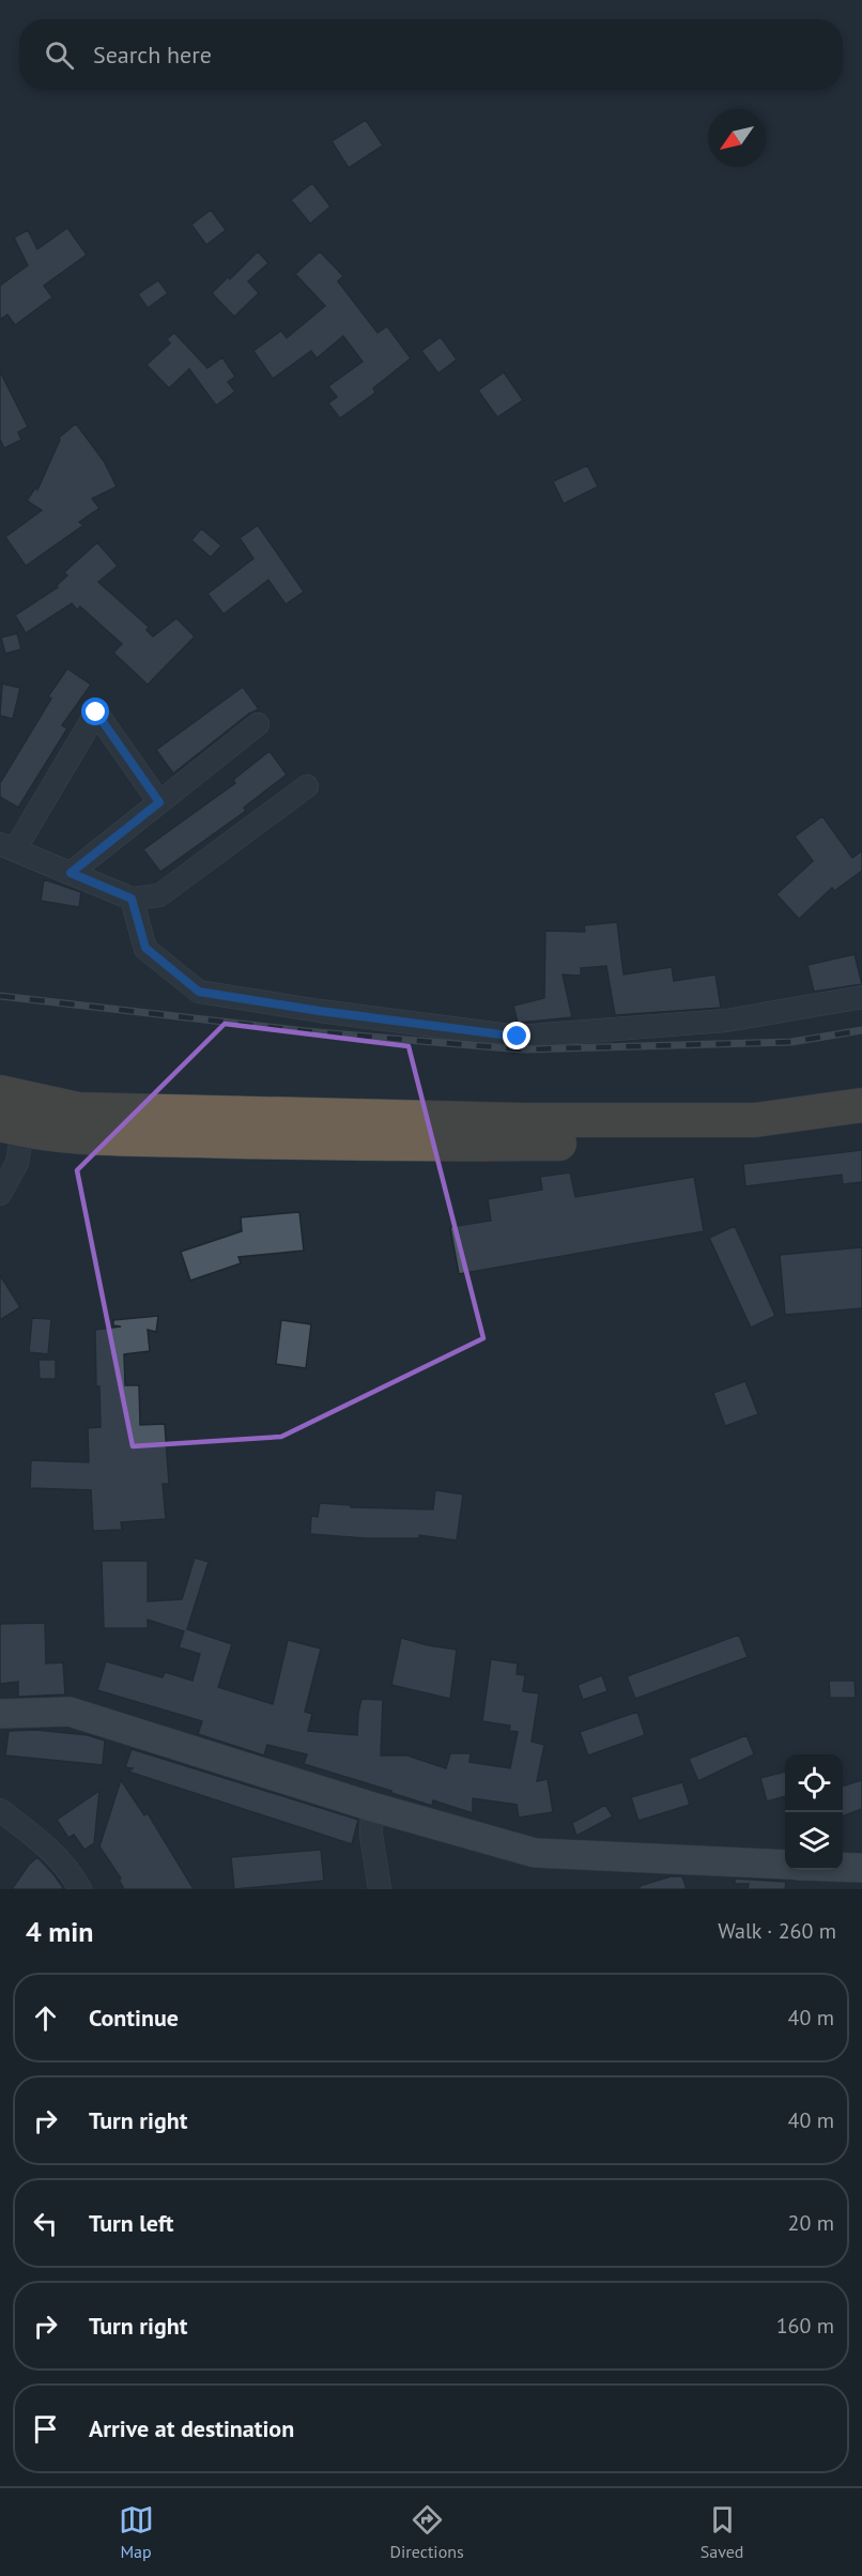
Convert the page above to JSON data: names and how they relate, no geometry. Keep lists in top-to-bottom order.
{
  "north": "bottom left",
  "page": {
    "search": "Search here",
    "heading": ["4 min", "Walk · 260 m"],
    "list": [
      ["Continue", "40 m"],
      ["Turn right", "40 m"],
      ["Turn left", "20 m"],
      ["Turn right", "160 m"],
      "Arrive at destination"
    ],
    "nav": ["Map", "Directions", "Saved"]
  }
}
